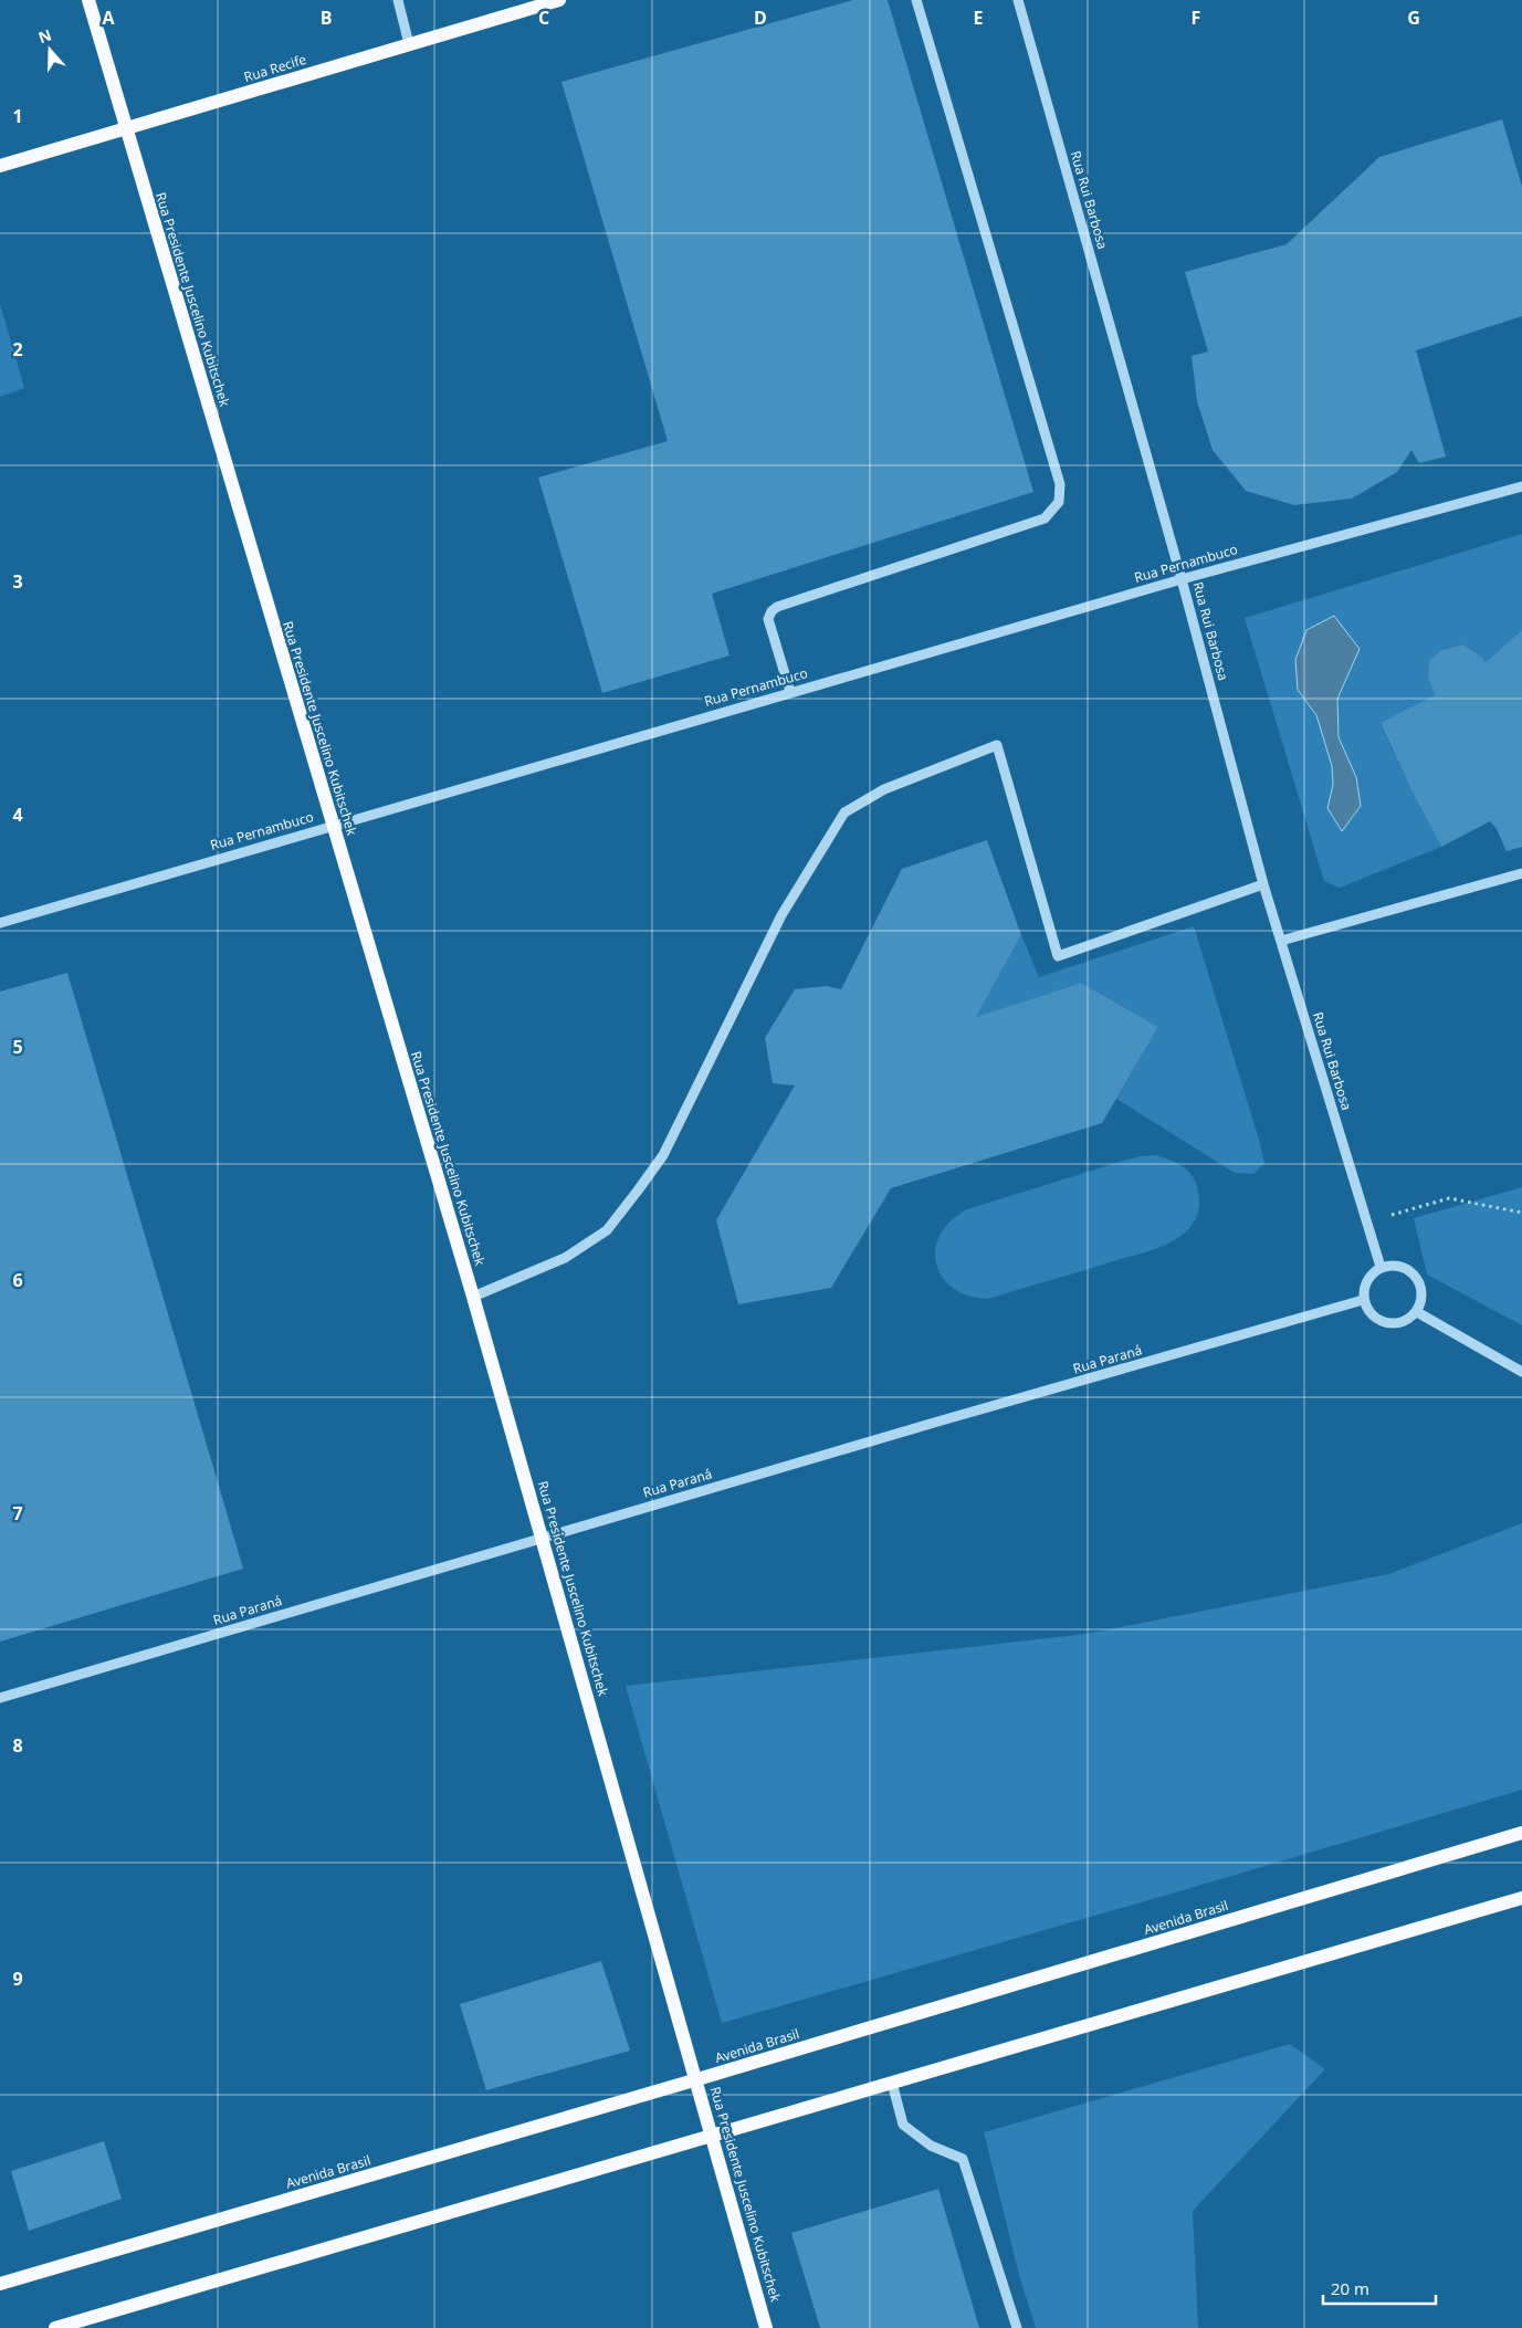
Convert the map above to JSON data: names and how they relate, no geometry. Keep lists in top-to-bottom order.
{
  "streets": {
    "main road": ["Rua Recife", "Rua Presidente Juscelino Kubitschek", "Avenida Brasil"],
    "street": ["Rua Rui Barbosa", "Rua Pernambuco", "Rua Paraná"]
  },
  "crossings": [
    ["Rua Recife", "Rua Presidente Juscelino Kubitschek"],
    ["Rua Rui Barbosa", "Rua Pernambuco"],
    ["Rua Rui Barbosa", "Rua Paraná"],
    ["Rua Presidente Juscelino Kubitschek", "Rua Pernambuco"],
    ["Rua Presidente Juscelino Kubitschek", "Rua Paraná"],
    ["Rua Presidente Juscelino Kubitschek", "Avenida Brasil"]
  ],
  "scale_bar": "20 m",
  "north": "top",
  "grid": {
    "columns": [
      "A",
      "B",
      "C",
      "D",
      "E",
      "F",
      "G"
    ],
    "rows": [
      "1",
      "2",
      "3",
      "4",
      "5",
      "6",
      "7",
      "8",
      "9"
    ]
  }
}
